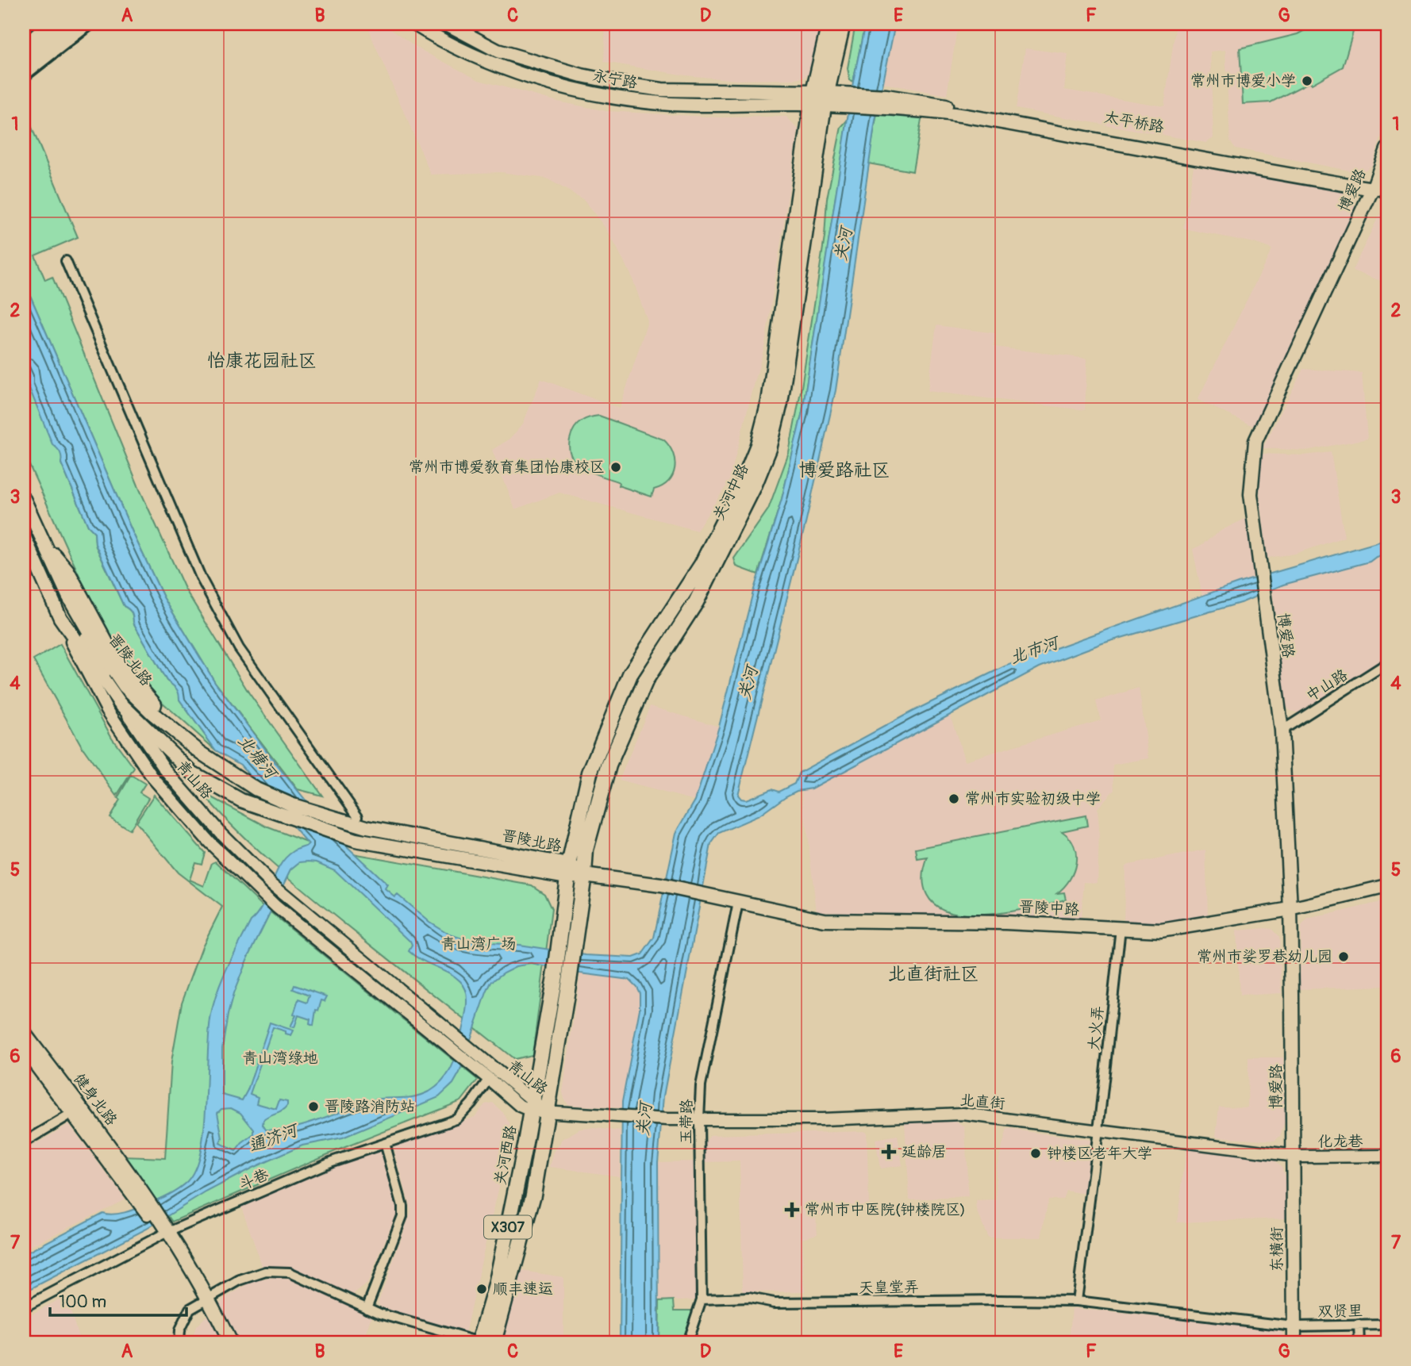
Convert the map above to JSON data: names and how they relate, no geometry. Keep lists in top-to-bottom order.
{
  "streets": {
    "main road": [
      "永宁路",
      "太平桥路",
      "博爱路",
      "关河中路",
      "晋陵北路",
      "晋陵中路",
      "健身北路",
      "关河西路",
      "X307",
      "东横街"
    ],
    "street": [
      "中山路",
      "青山路",
      "大火弄",
      "北直街",
      "玉带路",
      "化龙巷",
      "斗巷",
      "天皇堂弄",
      "双贤里"
    ]
  },
  "crossings": [
    ["永宁路", "太平桥路"],
    ["永宁路", "关河中路"],
    ["太平桥路", "博爱路"],
    ["太平桥路", "关河中路"],
    ["博爱路", "中山路"],
    ["博爱路", "晋陵中路"],
    ["博爱路", "北直街"],
    ["博爱路", "化龙巷"],
    ["博爱路", "东横街"],
    ["关河中路", "晋陵北路"],
    ["关河中路", "青山路"],
    ["关河中路", "晋陵中路"],
    ["关河中路", "北直街"],
    ["关河中路", "关河西路"],
    ["关河中路", "X307"],
    ["晋陵北路", "青山路"],
    ["晋陵北路", "晋陵中路"],
    ["青山路", "北直街"],
    ["青山路", "关河西路"],
    ["青山路", "斗巷"],
    ["青山路", "X307"],
    ["晋陵中路", "大火弄"],
    ["晋陵中路", "玉带路"],
    ["大火弄", "北直街"],
    ["北直街", "玉带路"],
    ["北直街", "化龙巷"],
    ["北直街", "X307"],
    ["北直街", "东横街"],
    ["玉带路", "天皇堂弄"],
    ["化龙巷", "东横街"],
    ["东横街", "天皇堂弄"],
    ["东横街", "双贤里"],
    ["天皇堂弄", "双贤里"]
  ],
  "districts": ["怡康花园社区", "博爱路社区", "北直街社区"],
  "water": [
    "关河",
    "北市河",
    "北塘河",
    "通济河"
  ],
  "parks": ["青山湾广场", "青山湾绿地"],
  "places": {
    "other": [
      "常州市博爱小学",
      "常州市博爱教育集团怡康校区",
      "常州市实验初级中学",
      "常州市娑罗巷幼儿园",
      "晋陵路消防站",
      "钟楼区老年大学",
      "顺丰速运"
    ],
    "health": ["延龄居", "常州市中医院(钟楼院区)"]
  },
  "scale_bar": "100 m",
  "grid": {
    "columns": [
      "A",
      "B",
      "C",
      "D",
      "E",
      "F",
      "G"
    ],
    "rows": [
      "1",
      "2",
      "3",
      "4",
      "5",
      "6",
      "7"
    ]
  }
}
